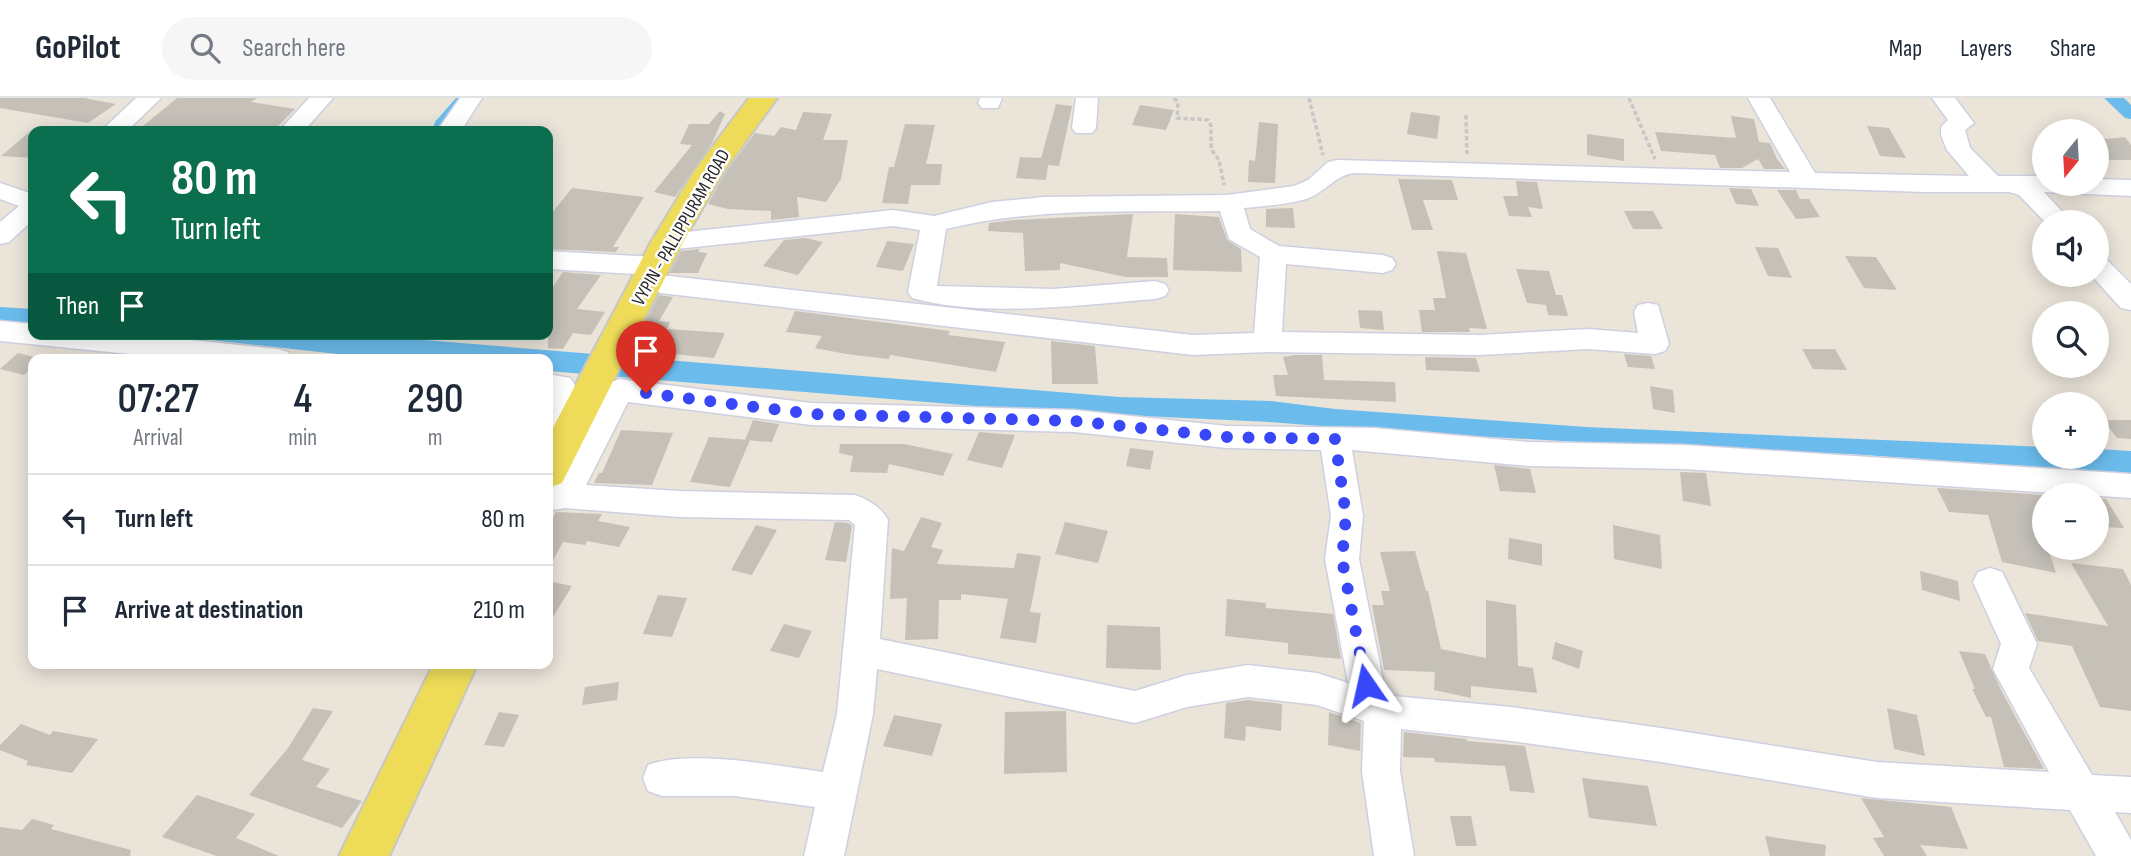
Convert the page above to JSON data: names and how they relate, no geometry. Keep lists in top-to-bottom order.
{
  "streets": {
    "main road": ["VYPIN - PALLIPPURAM ROAD"]
  },
  "north": "bottom",
  "page": {
    "header": "GoPilot",
    "search": "Search here",
    "nav": ["Map", "Layers", "Share"],
    "map_buttons": ["+", "−"],
    "turn": ["80 m", "Turn left"],
    "then": "Then",
    "eta": [
      "07:27",
      "Arrival",
      "4",
      "min",
      "290",
      "m"
    ],
    "list": [
      {
        "name": "Turn left",
        "value": "80 m"
      },
      {
        "name": "Arrive at destination",
        "value": "210 m"
      }
    ]
  }
}
